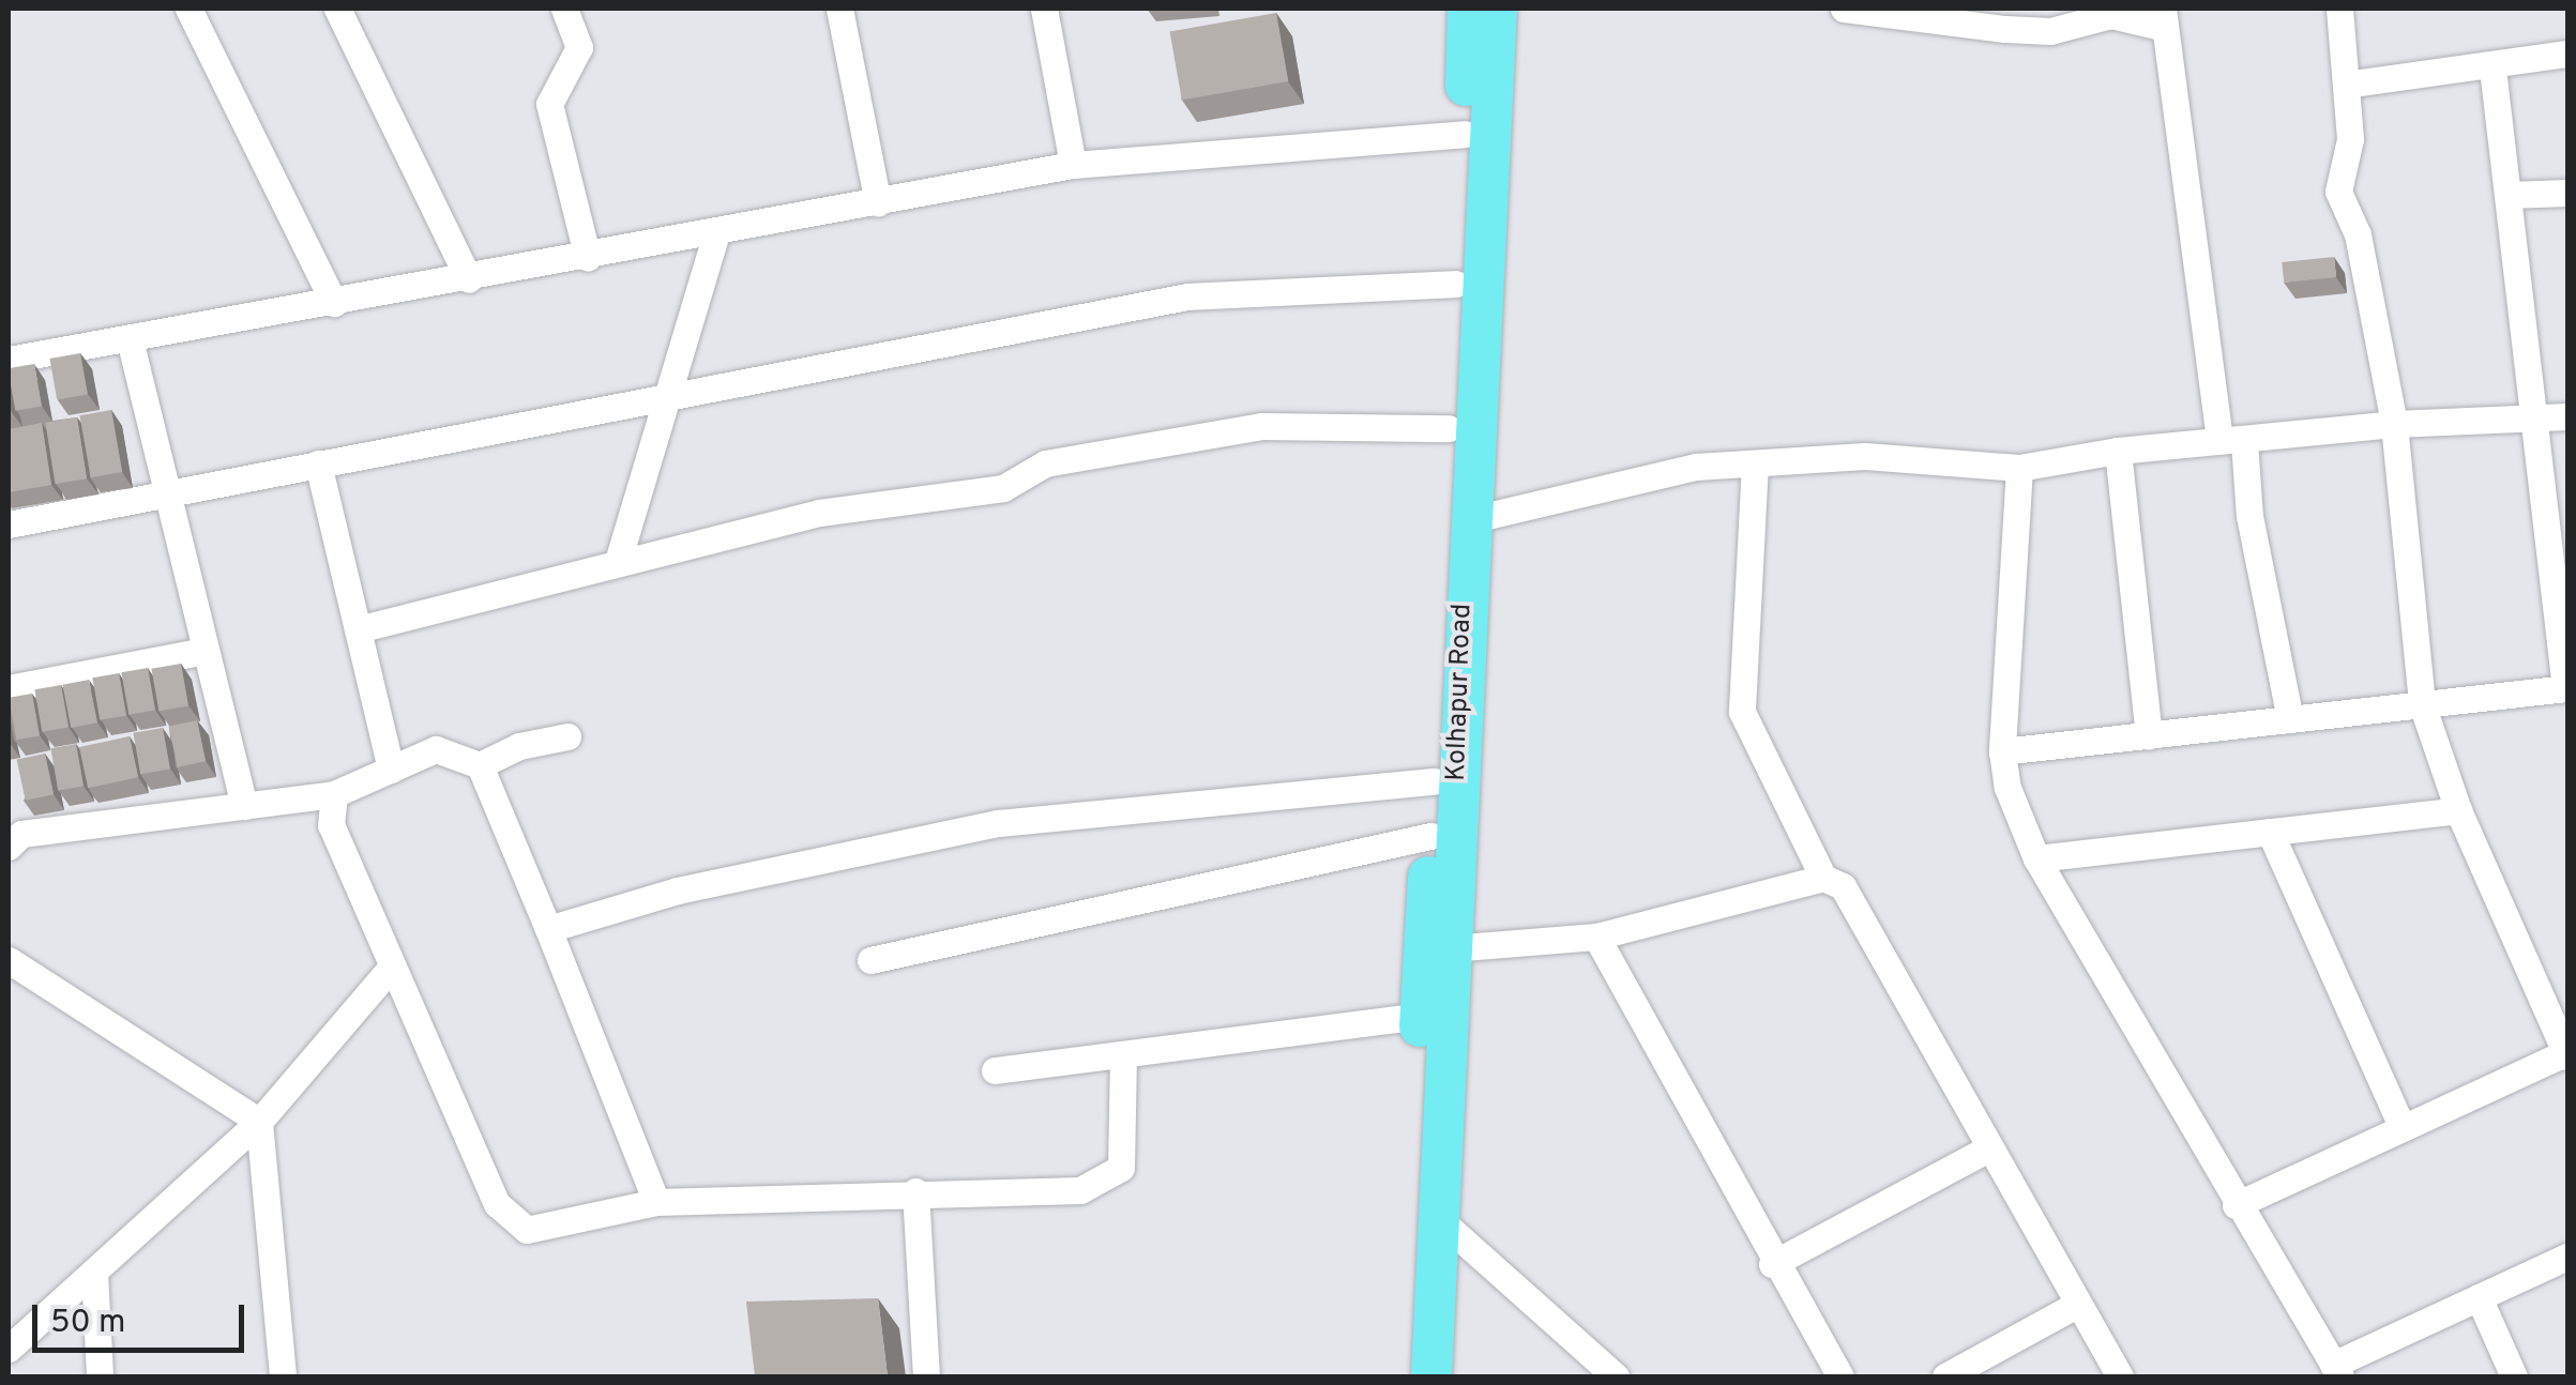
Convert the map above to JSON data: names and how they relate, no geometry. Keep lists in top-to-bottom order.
{
  "streets": {
    "main road": ["Kolhapur Road"]
  },
  "scale_bar": "50 m"
}
